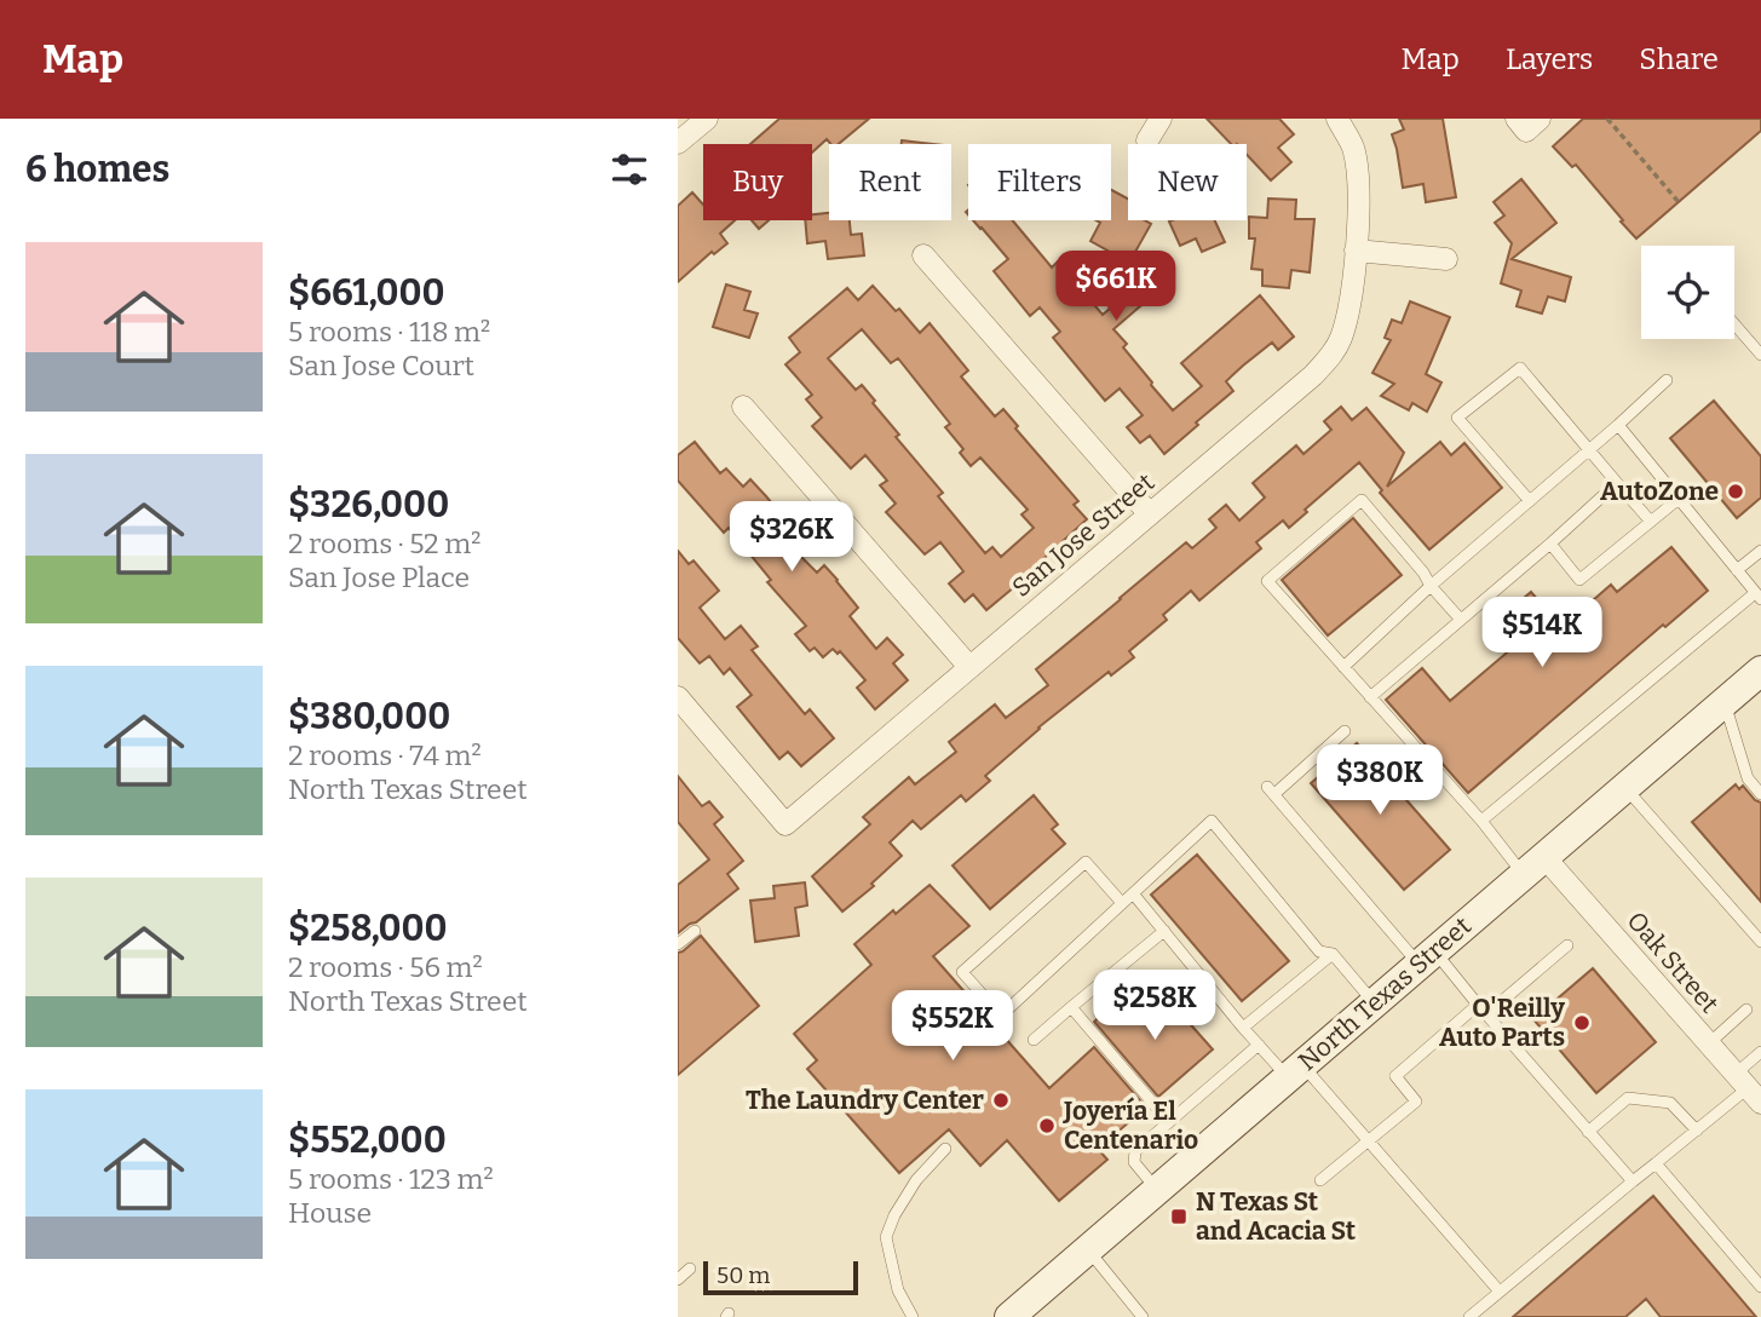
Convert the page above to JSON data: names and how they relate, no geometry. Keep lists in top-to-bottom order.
{
  "streets": {
    "main road": ["North Texas Street"],
    "street": ["San Jose Street", "Oak Street"]
  },
  "crossings": [
    ["Oak Street", "North Texas Street"]
  ],
  "places": {
    "other": [
      "AutoZone",
      "O'Reilly Auto Parts",
      "The Laundry Center",
      "Joyería El Centenario"
    ],
    "transit": ["N Texas St and Acacia St"]
  },
  "scale_bar": "50 m",
  "page": {
    "header": "Map",
    "nav": ["Map", "Layers", "Share"],
    "heading": "6 homes",
    "chip": [
      "Buy",
      "Rent",
      "Filters",
      "New"
    ],
    "list": [
      {
        "name": "$661,000",
        "note": "5 rooms · 118 m² · San Jose Court"
      },
      {
        "name": "$326,000",
        "note": "2 rooms · 52 m² · San Jose Place"
      },
      {
        "name": "$380,000",
        "note": "2 rooms · 74 m² · North Texas Street"
      },
      {
        "name": "$258,000",
        "note": "2 rooms · 56 m² · North Texas Street"
      },
      {
        "name": "$552,000",
        "note": "5 rooms · 123 m² · House"
      }
    ],
    "price": [
      "$661K",
      "$326K",
      "$514K",
      "$380K",
      "$258K",
      "$552K"
    ],
    "scale": "50 m"
  }
}
